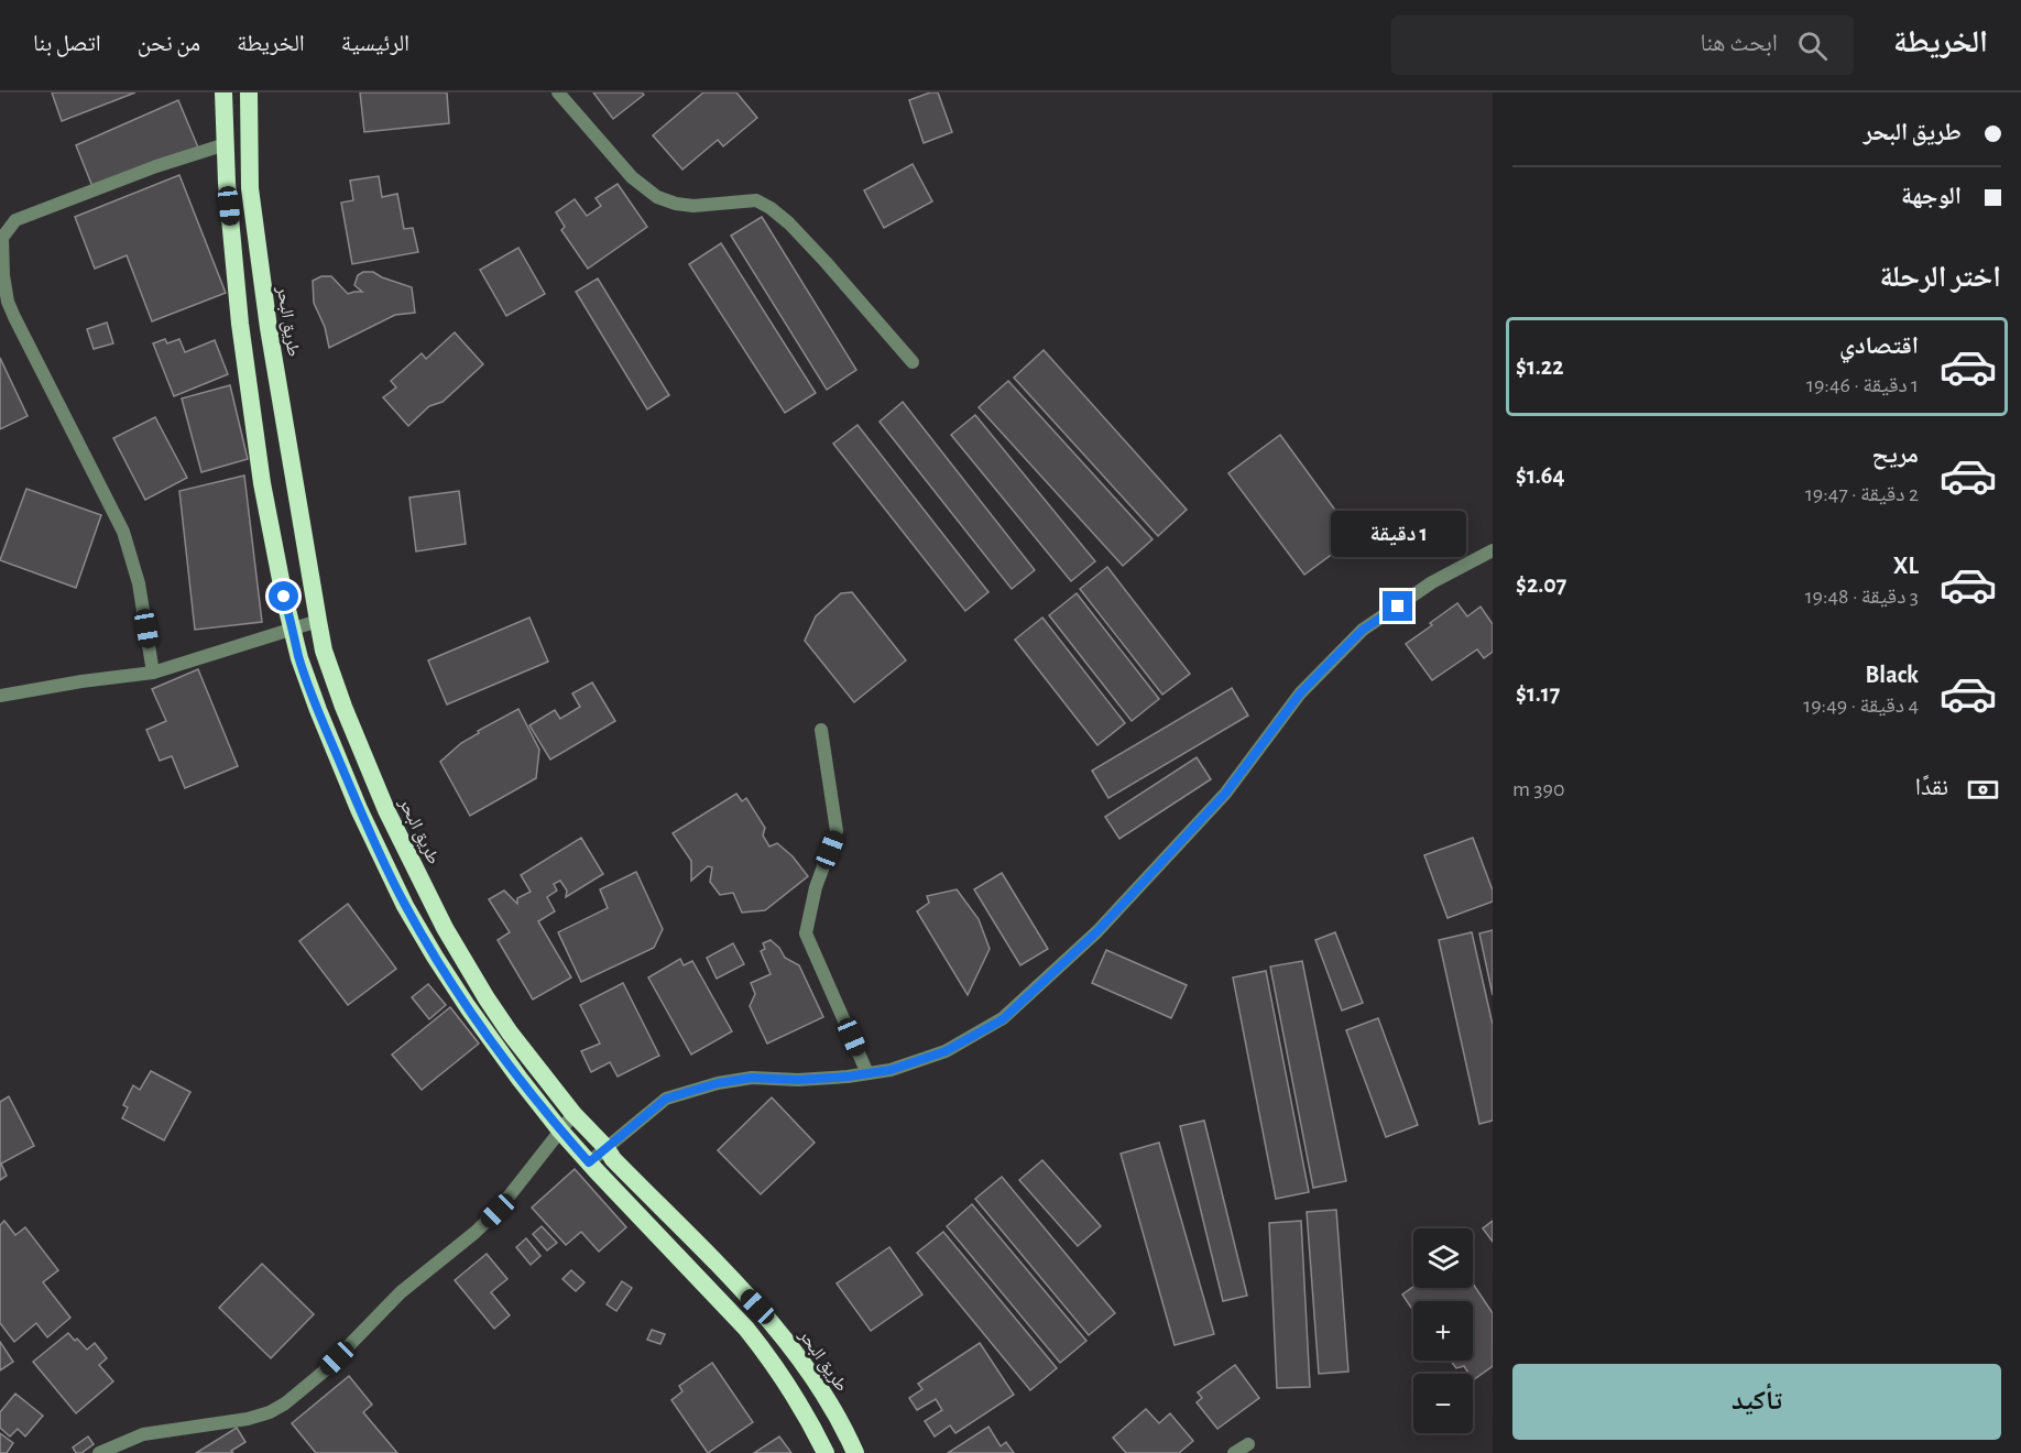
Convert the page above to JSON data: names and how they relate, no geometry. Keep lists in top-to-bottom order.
{
  "streets": {
    "highway": ["طريق البحر"]
  },
  "page": {
    "header": "الخريطة",
    "search": "ابحث هنا",
    "nav": [
      "الرئيسية",
      "الخريطة",
      "من نحن",
      "اتصل بنا"
    ],
    "banner": ["طريق البحر", "الوجهة"],
    "heading": "اختر الرحلة",
    "list": [
      {
        "name": "اقتصادي",
        "note": "1 دقيقة · 19:46",
        "value": "$1.22"
      },
      {
        "name": "مريح",
        "note": "2 دقيقة · 19:47",
        "value": "$1.64"
      },
      {
        "name": "XL",
        "note": "3 دقيقة · 19:48",
        "value": "$2.07"
      },
      {
        "name": "Black",
        "note": "4 دقيقة · 19:49",
        "value": "$1.17"
      }
    ],
    "bubble": "1 دقيقة",
    "pay": ["نقدًا", "390 m"],
    "map_buttons": ["+", "−"],
    "buttons": "تأكيد"
  }
}
